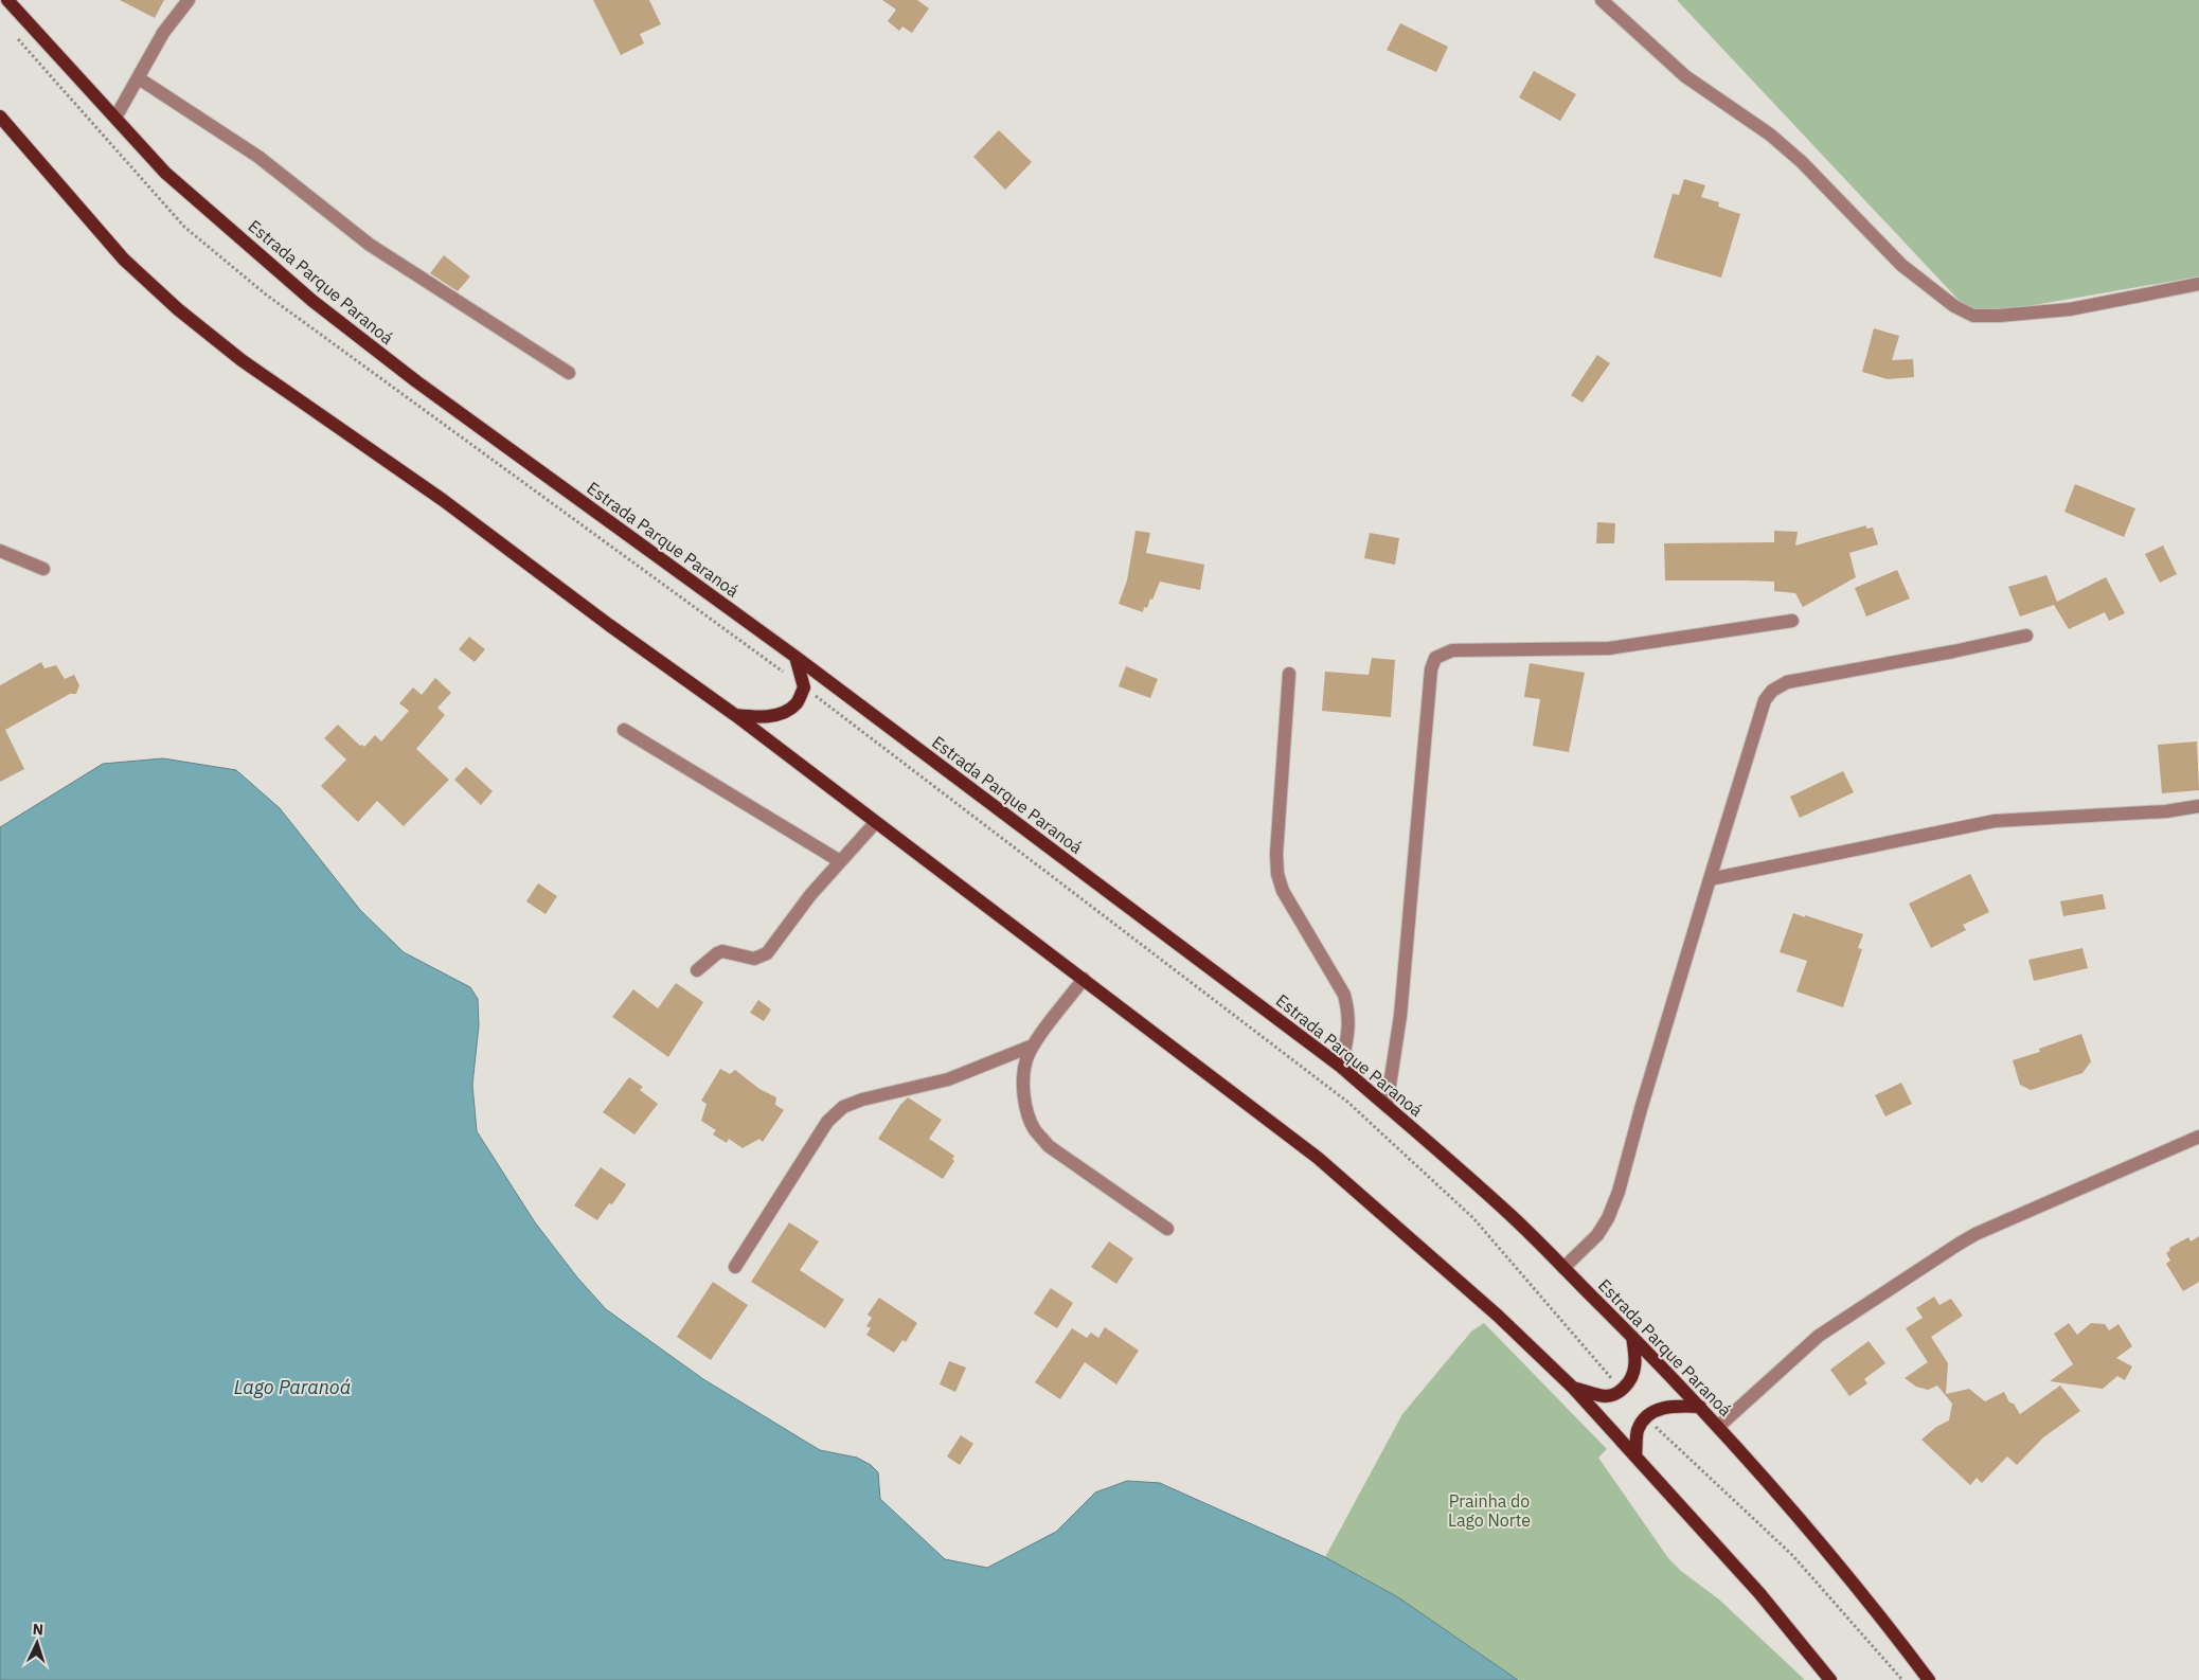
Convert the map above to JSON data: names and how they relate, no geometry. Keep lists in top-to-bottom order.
{
  "streets": {
    "main road": ["Estrada Parque Paranoá"]
  },
  "water": ["Lago Paranoá"],
  "parks": ["Prainha do Lago Norte"],
  "north": "top"
}
